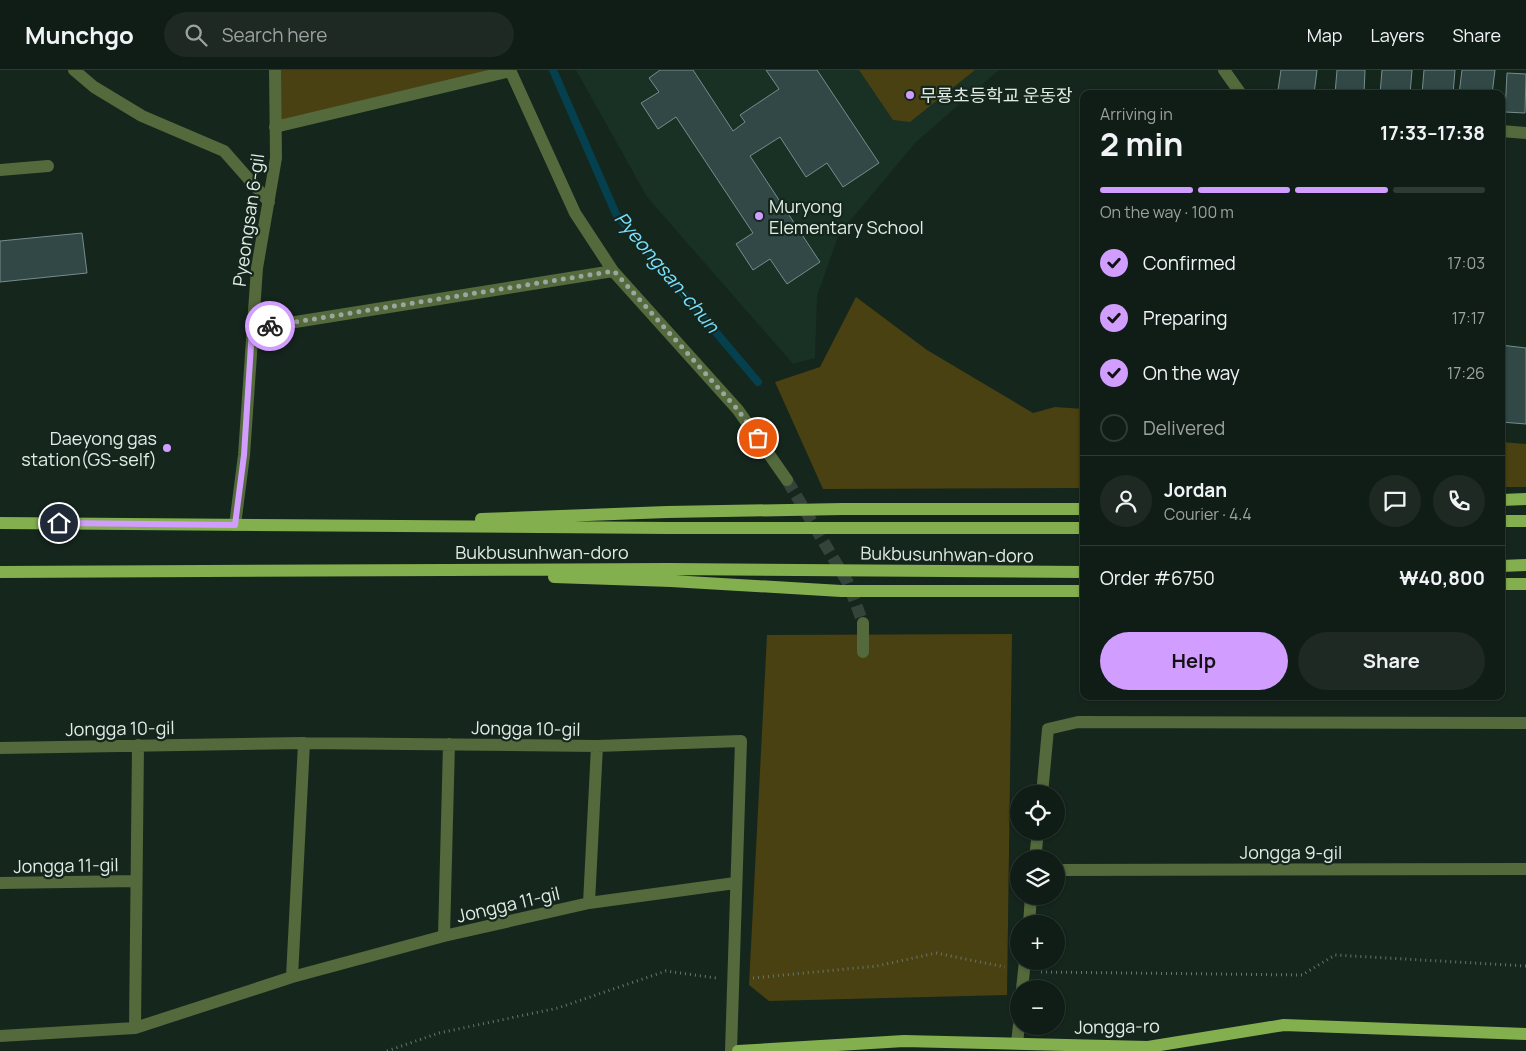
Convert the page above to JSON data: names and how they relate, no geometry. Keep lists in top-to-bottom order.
{
  "streets": {
    "main road": ["Bukbusunhwan-doro", "Jongga-ro"],
    "street": [
      "Pyeongsan 6-gil",
      "Jongga 10-gil",
      "Jongga 9-gil",
      "Jongga 11-gil"
    ]
  },
  "crossings": [
    ["Pyeongsan 6-gil", "Bukbusunhwan-doro"],
    ["Jongga 10-gil", "Jongga 11-gil"]
  ],
  "water": ["Pyeongsan-chun"],
  "places": ["무룡초등학교 운동장", "Muryong Elementary School", "Daeyong gas station(GS-self)"],
  "page": {
    "header": "Munchgo",
    "search": "Search here",
    "nav": ["Map", "Layers", "Share"],
    "heading": ["2 min", "Arriving in", "17:33–17:38"],
    "panel": [
      "Jordan",
      "Courier · 4.4",
      "Order #6750",
      "₩40,800"
    ],
    "bar": "On the way · 100 m",
    "list": [
      ["Confirmed", "17:03"],
      ["Preparing", "17:17"],
      ["On the way", "17:26"],
      "Delivered"
    ],
    "buttons": ["Help", "Share"],
    "map_buttons": ["+", "−"]
  }
}
